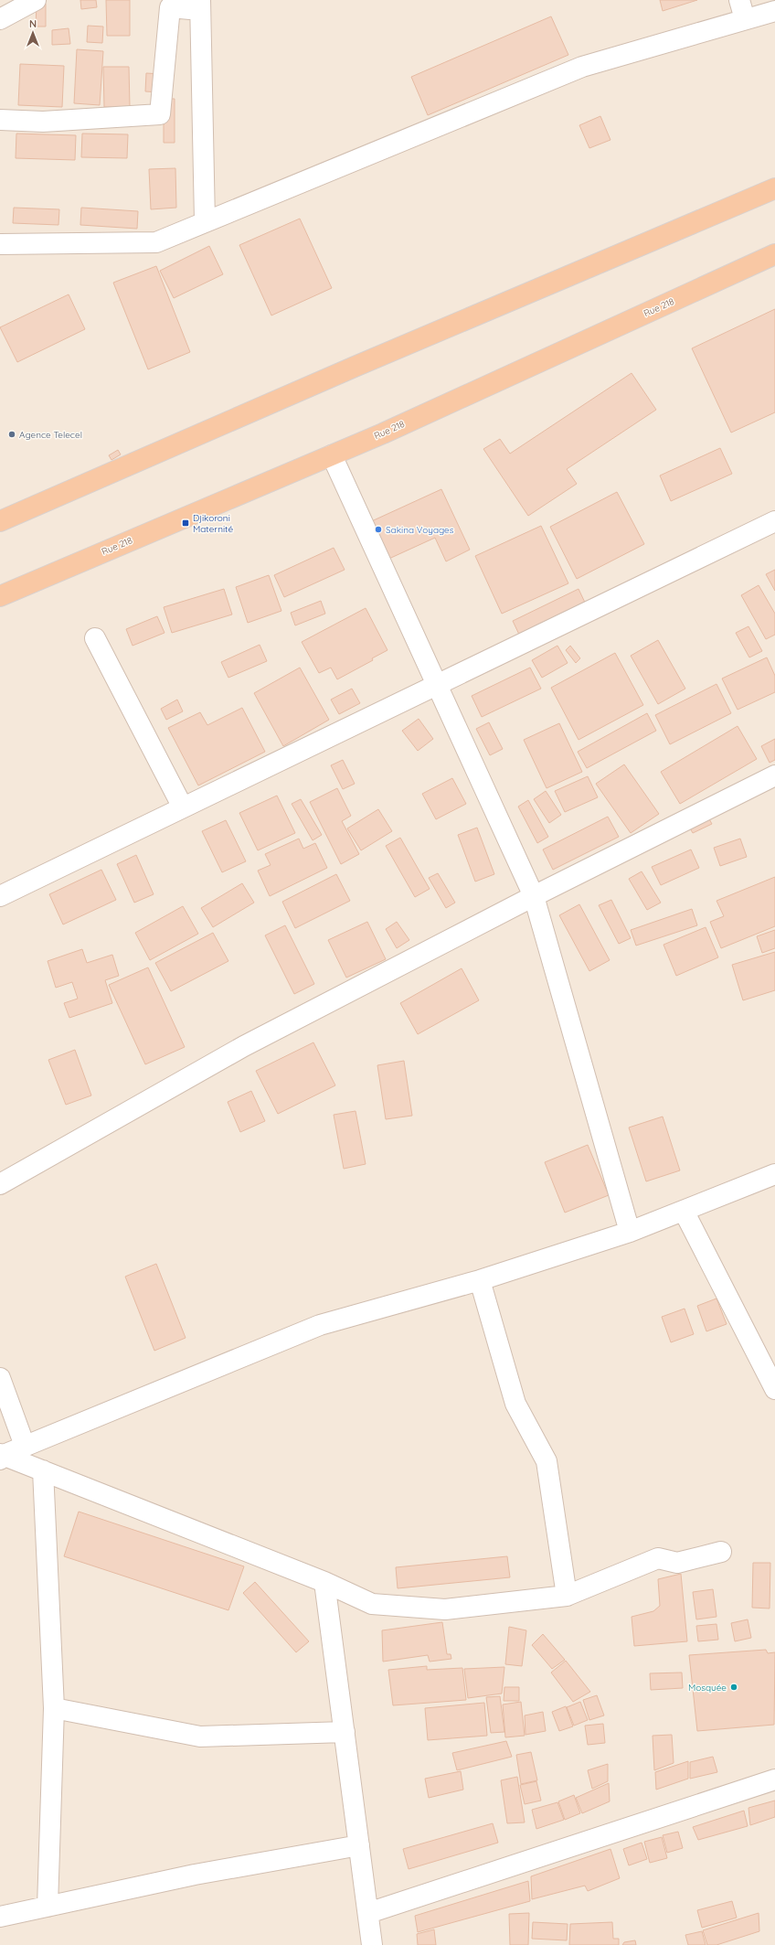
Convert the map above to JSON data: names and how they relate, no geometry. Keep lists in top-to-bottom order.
{
  "streets": {
    "highway": ["Rue 218"]
  },
  "places": {
    "other": ["Agence Telecel", "Sakina Voyages", "Mosquée"],
    "transit": ["Djikoroni Maternité"]
  },
  "north": "top"
}
